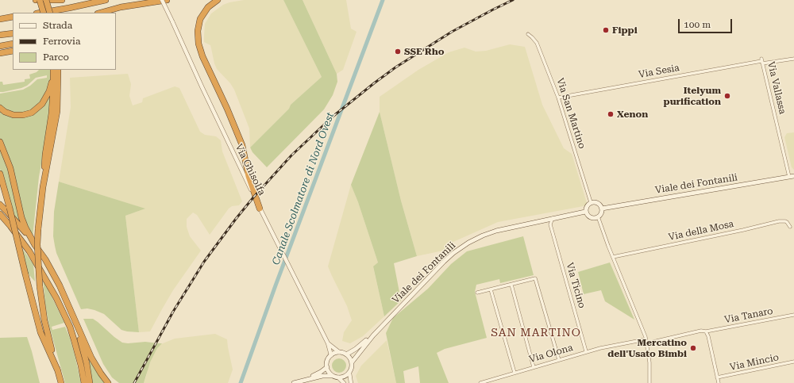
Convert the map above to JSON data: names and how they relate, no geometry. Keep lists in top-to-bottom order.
{
  "streets": {
    "main road": ["Viale dei Fontanili"],
    "street": [
      "Via Sesia",
      "Via Vallassa",
      "Via San Martino",
      "Via Ghisolfa",
      "Via della Mosa",
      "Via Ticino",
      "Via Tanaro",
      "Via Olona",
      "Via Mincio"
    ]
  },
  "crossings": [
    ["Via Sesia", "Via Vallassa"],
    ["Via Sesia", "Via San Martino"],
    ["Via Vallassa", "Viale dei Fontanili"],
    ["Via San Martino", "Viale dei Fontanili"],
    ["Via Ghisolfa", "Viale dei Fontanili"],
    ["Via Ticino", "Via Olona"]
  ],
  "districts": ["SAN MARTINO"],
  "water": ["Canale Scolmatore di Nord Ovest"],
  "places": [
    "Fippi",
    "SSE Rho",
    "Itelyum purification",
    "Xenon",
    "Mercatino dell'Usato Bimbi"
  ],
  "legend": ["Strada", "Ferrovia", "Parco"],
  "scale_bar": "100 m"
}
